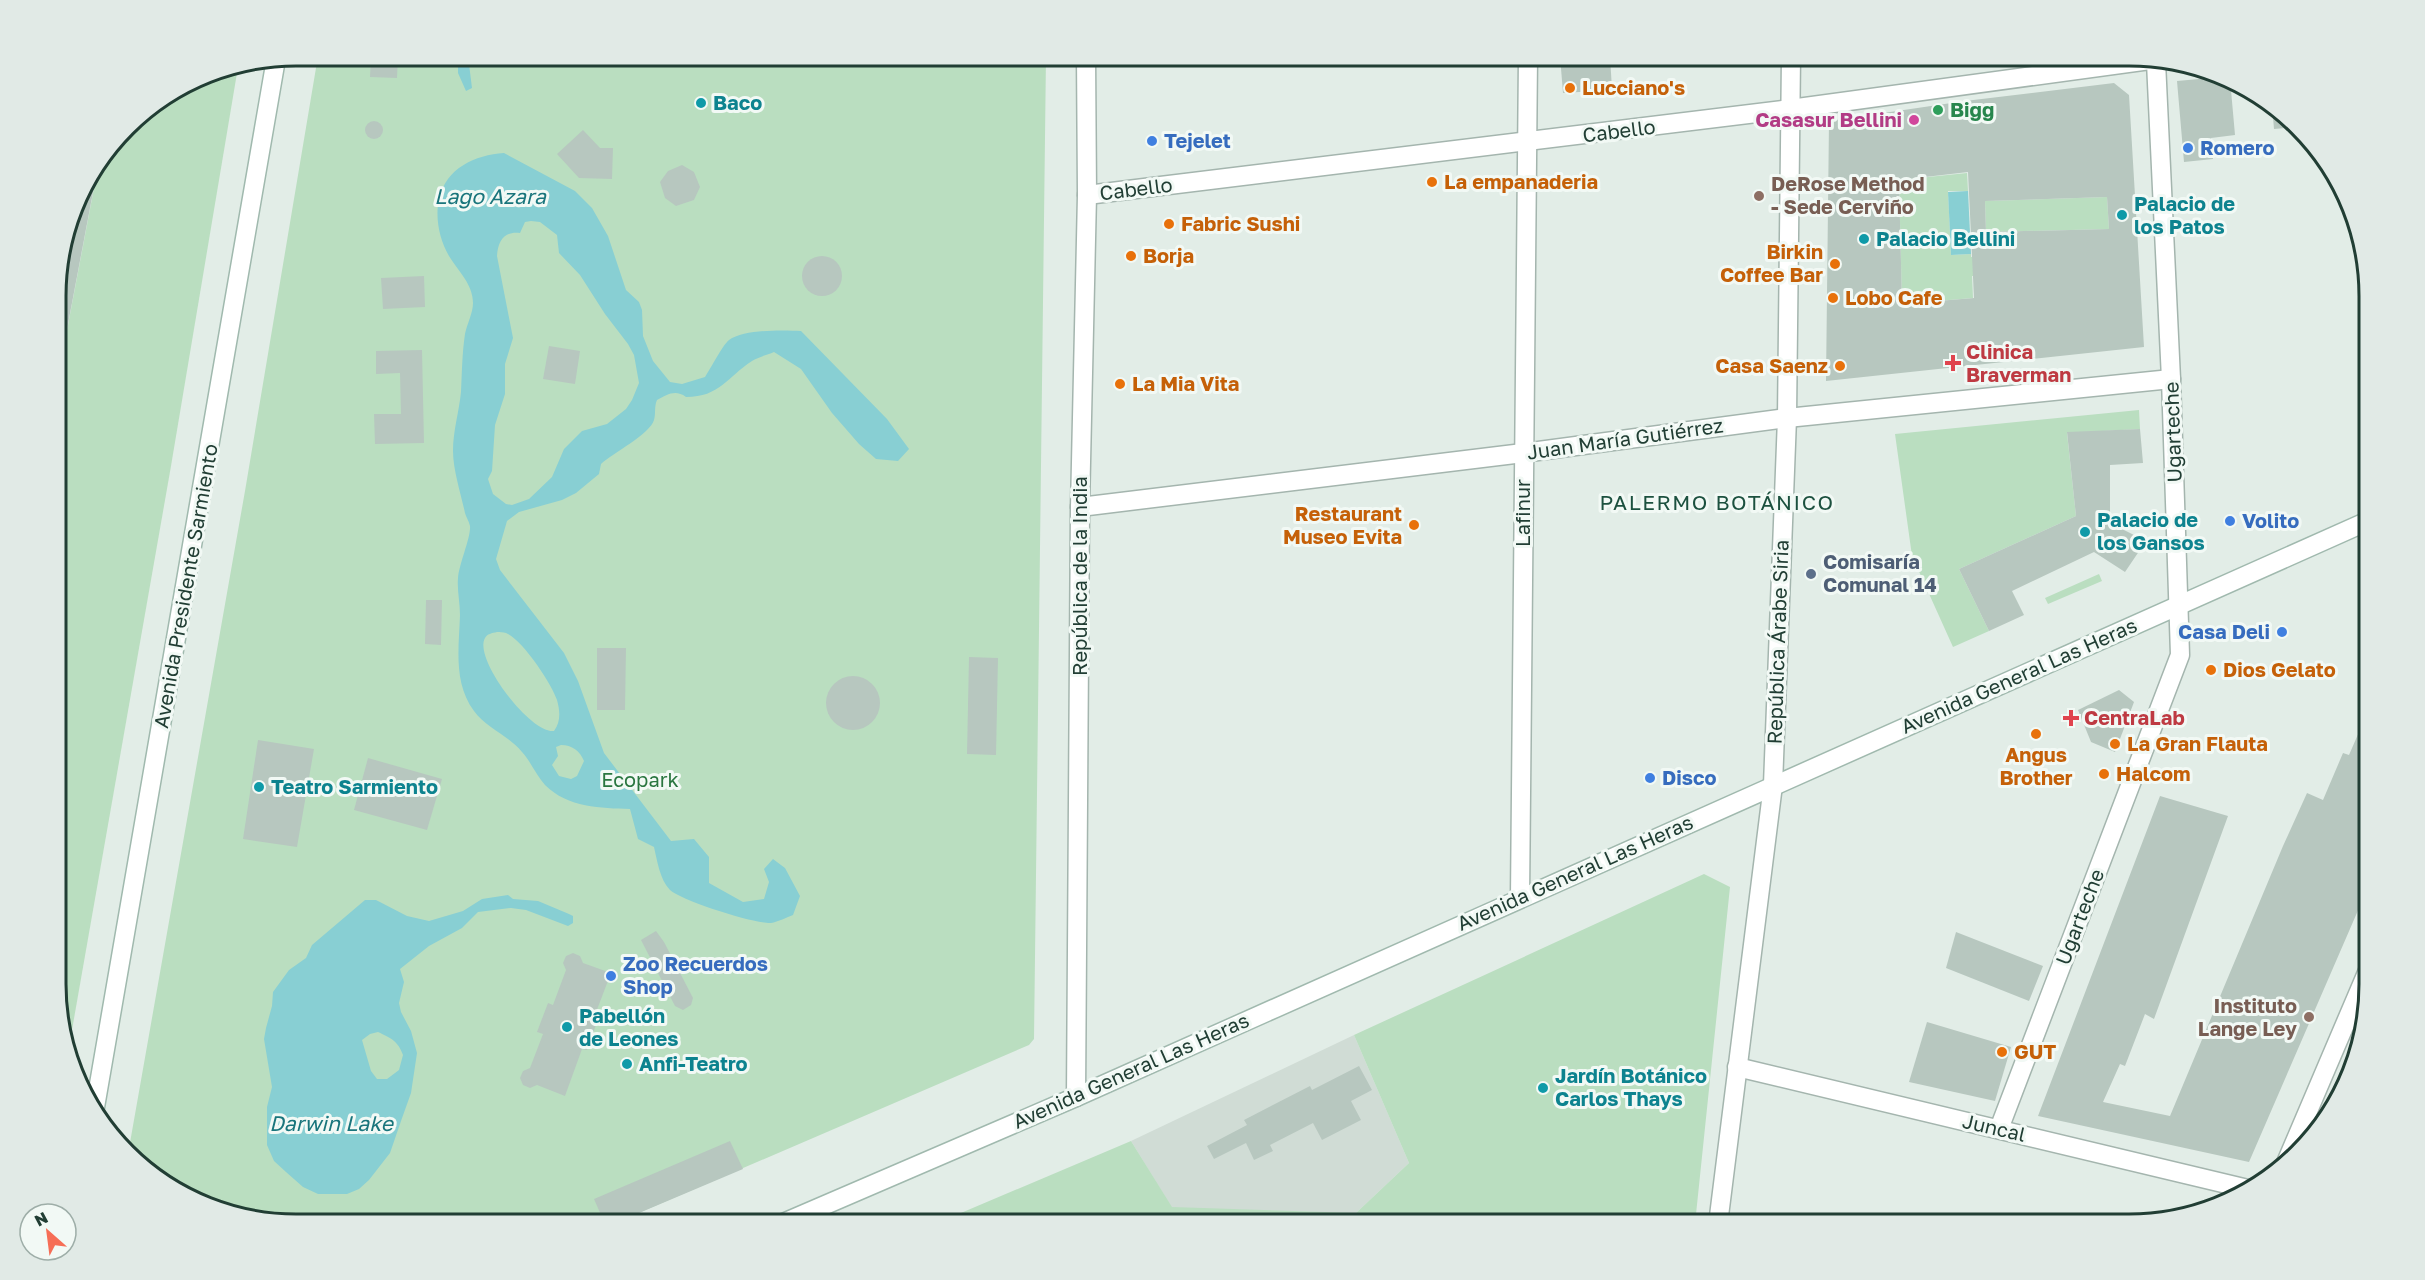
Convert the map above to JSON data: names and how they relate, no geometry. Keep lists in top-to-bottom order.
{
  "streets": {
    "street": [
      "Cabello",
      "Ugarteche",
      "Juan María Gutiérrez",
      "Lafinur",
      "República de la India",
      "Avenida Presidente Sarmiento",
      "República Árabe Siria",
      "Avenida General Las Heras",
      "Juncal"
    ]
  },
  "crossings": [
    ["Cabello", "Lafinur"],
    ["Cabello", "República de la India"],
    ["Cabello", "República Árabe Siria"],
    ["Ugarteche", "Juan María Gutiérrez"],
    ["Ugarteche", "Avenida General Las Heras"],
    ["Ugarteche", "Juncal"],
    ["Juan María Gutiérrez", "Lafinur"],
    ["Juan María Gutiérrez", "República de la India"],
    ["Juan María Gutiérrez", "República Árabe Siria"],
    ["Lafinur", "Avenida General Las Heras"],
    ["República de la India", "Avenida General Las Heras"],
    ["República Árabe Siria", "Avenida General Las Heras"],
    ["República Árabe Siria", "Juncal"]
  ],
  "districts": ["PALERMO BOTÁNICO"],
  "water": ["Lago Azara", "Darwin Lake"],
  "parks": ["Ecopark"],
  "places": {
    "other": [
      "Lucciano's",
      "Baco",
      "Bigg",
      "Casasur Bellini",
      "Tejelet",
      "Romero",
      "La empanaderia",
      "DeRose Method - Sede Cerviño",
      "Palacio de los Patos",
      "Fabric Sushi",
      "Palacio Bellini",
      "Borja",
      "Birkin Coffee Bar",
      "Lobo Cafe",
      "Casa Saenz",
      "La Mia Vita",
      "Volito",
      "Restaurant Museo Evita",
      "Palacio de los Gansos",
      "Comisaría Comunal 14",
      "Casa Deli",
      "Dios Gelato",
      "Angus Brother",
      "La Gran Flauta",
      "Halcom",
      "Disco",
      "Teatro Sarmiento",
      "Zoo Recuerdos Shop",
      "Instituto Lange Ley",
      "Pabellón de Leones",
      "GUT",
      "Anfi-Teatro",
      "Jardín Botánico Carlos Thays"
    ],
    "health": ["Clinica Braverman", "CentraLab"]
  },
  "north": "top left"
}
